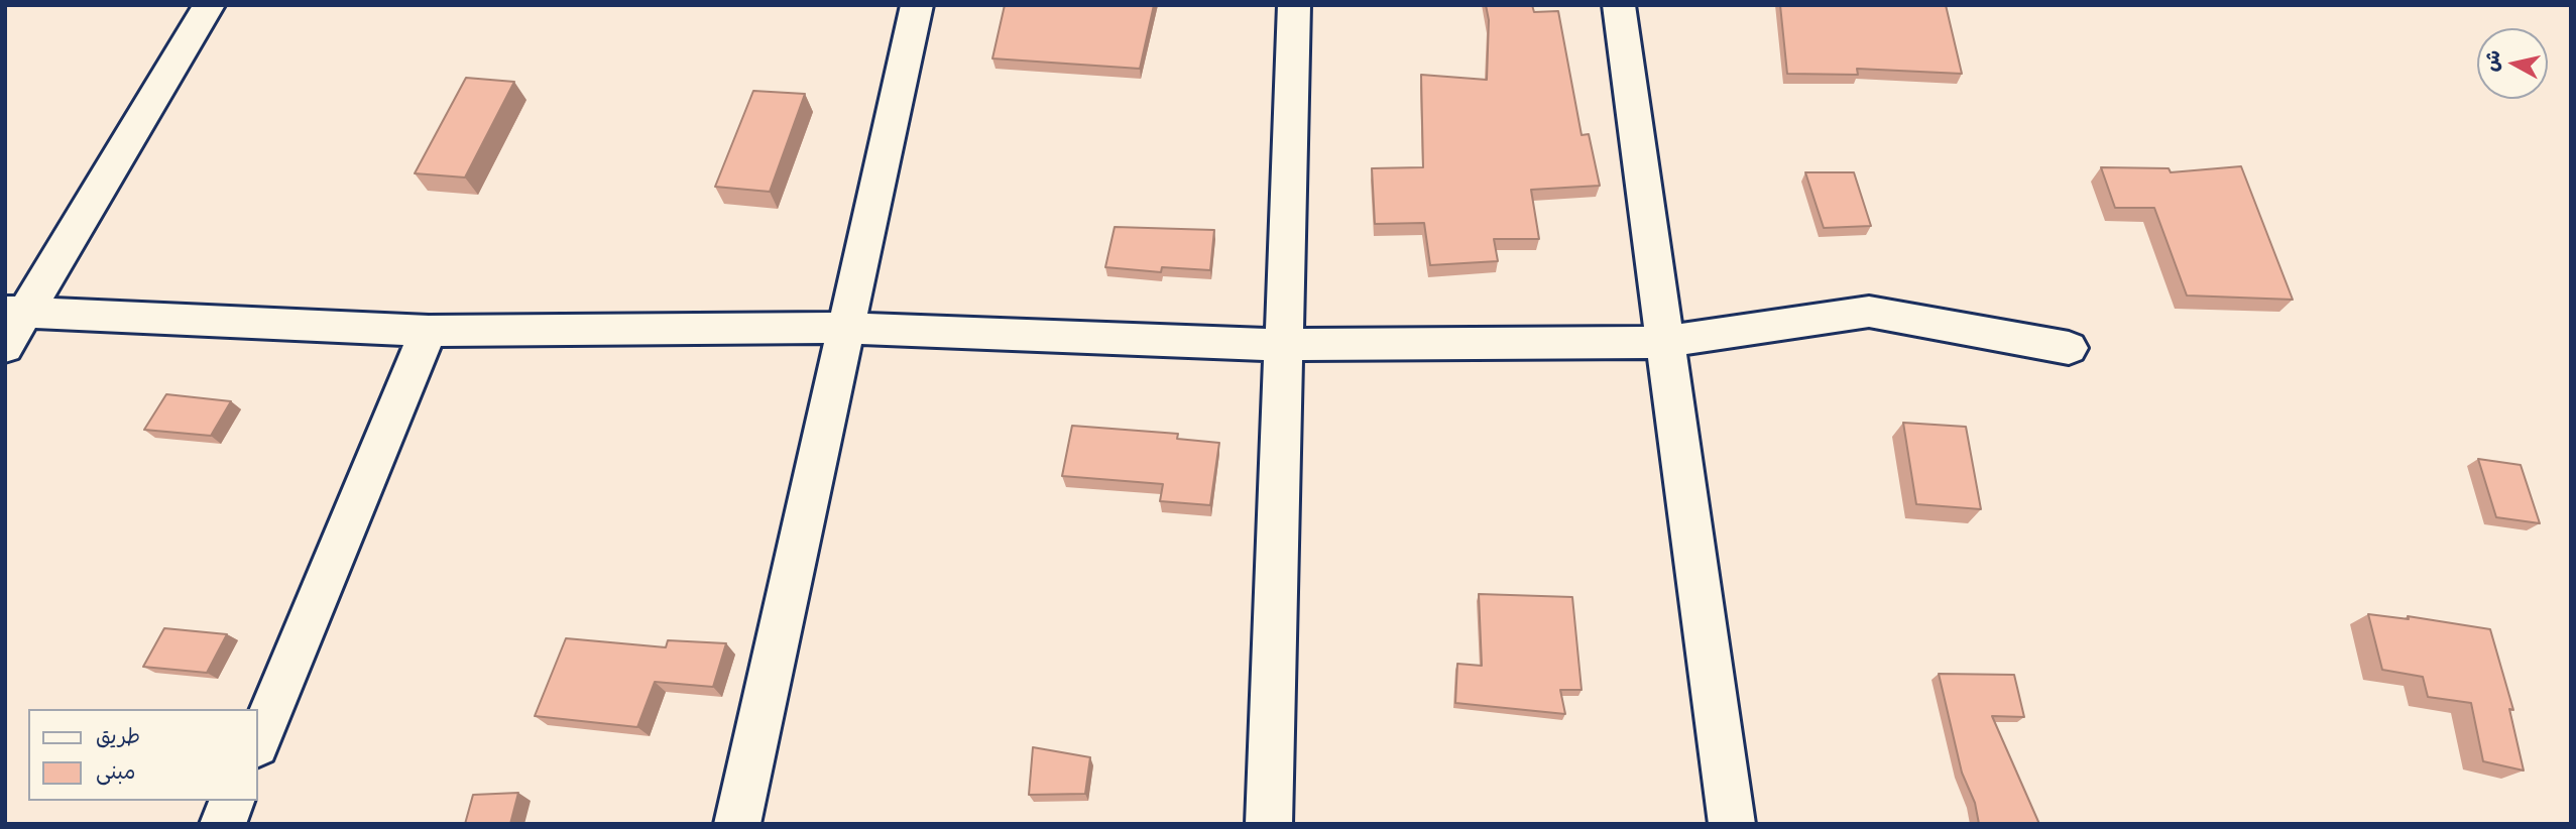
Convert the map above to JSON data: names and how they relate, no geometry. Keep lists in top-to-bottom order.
{
  "legend": ["طريق", "مبنى"],
  "north": "left"
}
